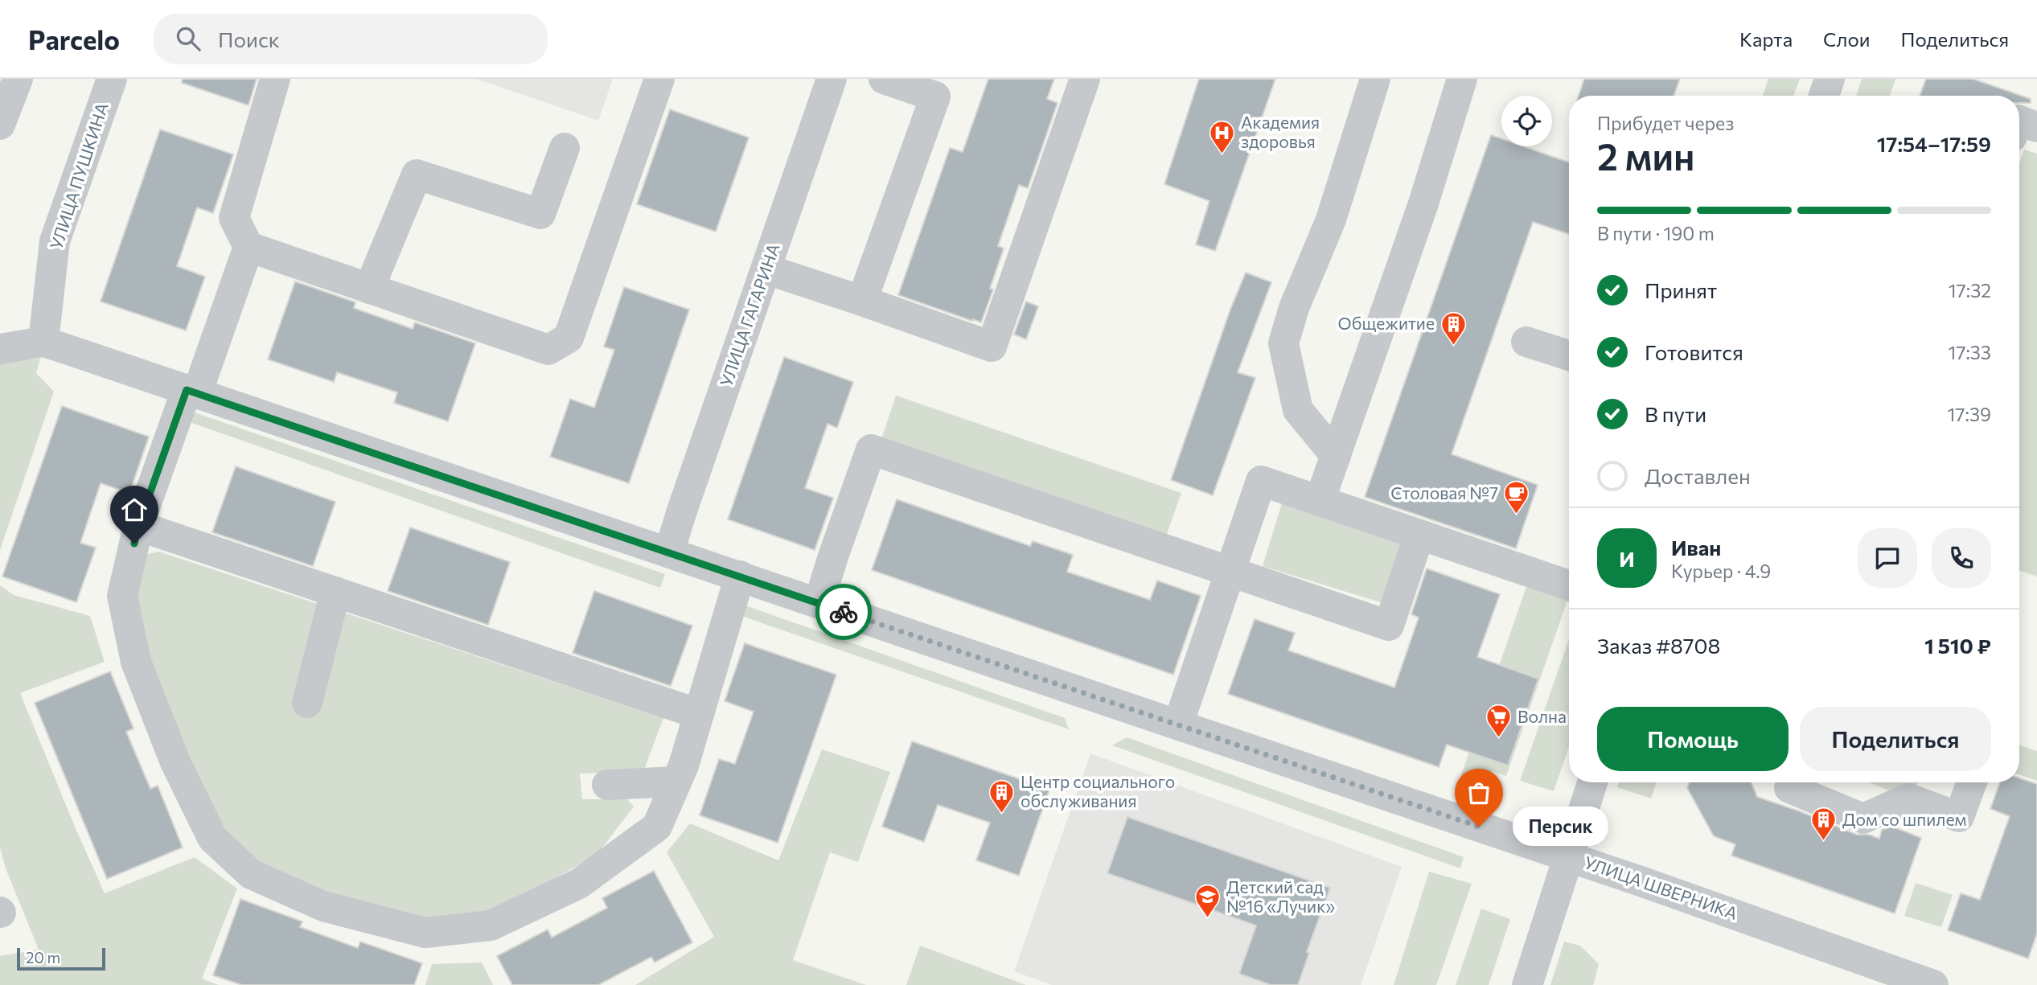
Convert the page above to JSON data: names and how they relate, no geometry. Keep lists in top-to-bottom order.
{
  "streets": {
    "street": ["УЛИЦА ПУШКИНА", "УЛИЦА ГАГАРИНА", "УЛИЦА ШВЕРНИКА"]
  },
  "crossings": [
    ["УЛИЦА ПУШКИНА", "УЛИЦА ШВЕРНИКА"],
    ["УЛИЦА ГАГАРИНА", "УЛИЦА ШВЕРНИКА"]
  ],
  "places": {
    "hospital": ["Академия здоровья"],
    "building": ["Общежитие", "Центр социального обслуживания", "Дом со шпилем"],
    "cafe": ["Столовая №7"],
    "supermarket": ["Волна"],
    "other": ["Персик"],
    "school or university": ["Детский сад №16 «Лучик»"]
  },
  "scale_bar": "20 m",
  "page": {
    "header": "Parcelo",
    "search": "Поиск",
    "nav": ["Карта", "Слои", "Поделиться"],
    "heading": ["2 мин", "Прибудет через", "17:54–17:59"],
    "panel": [
      "Иван",
      "Курьер · 4.9",
      "Заказ #8708",
      "1 510 ₽"
    ],
    "bar": "В пути · 190 m",
    "list": [
      ["Принят", "17:32"],
      ["Готовится", "17:33"],
      ["В пути", "17:39"],
      "Доставлен"
    ],
    "round": "И",
    "buttons": ["Помощь", "Поделиться"],
    "bubble": "Персик",
    "scale": "20 m"
  }
}
